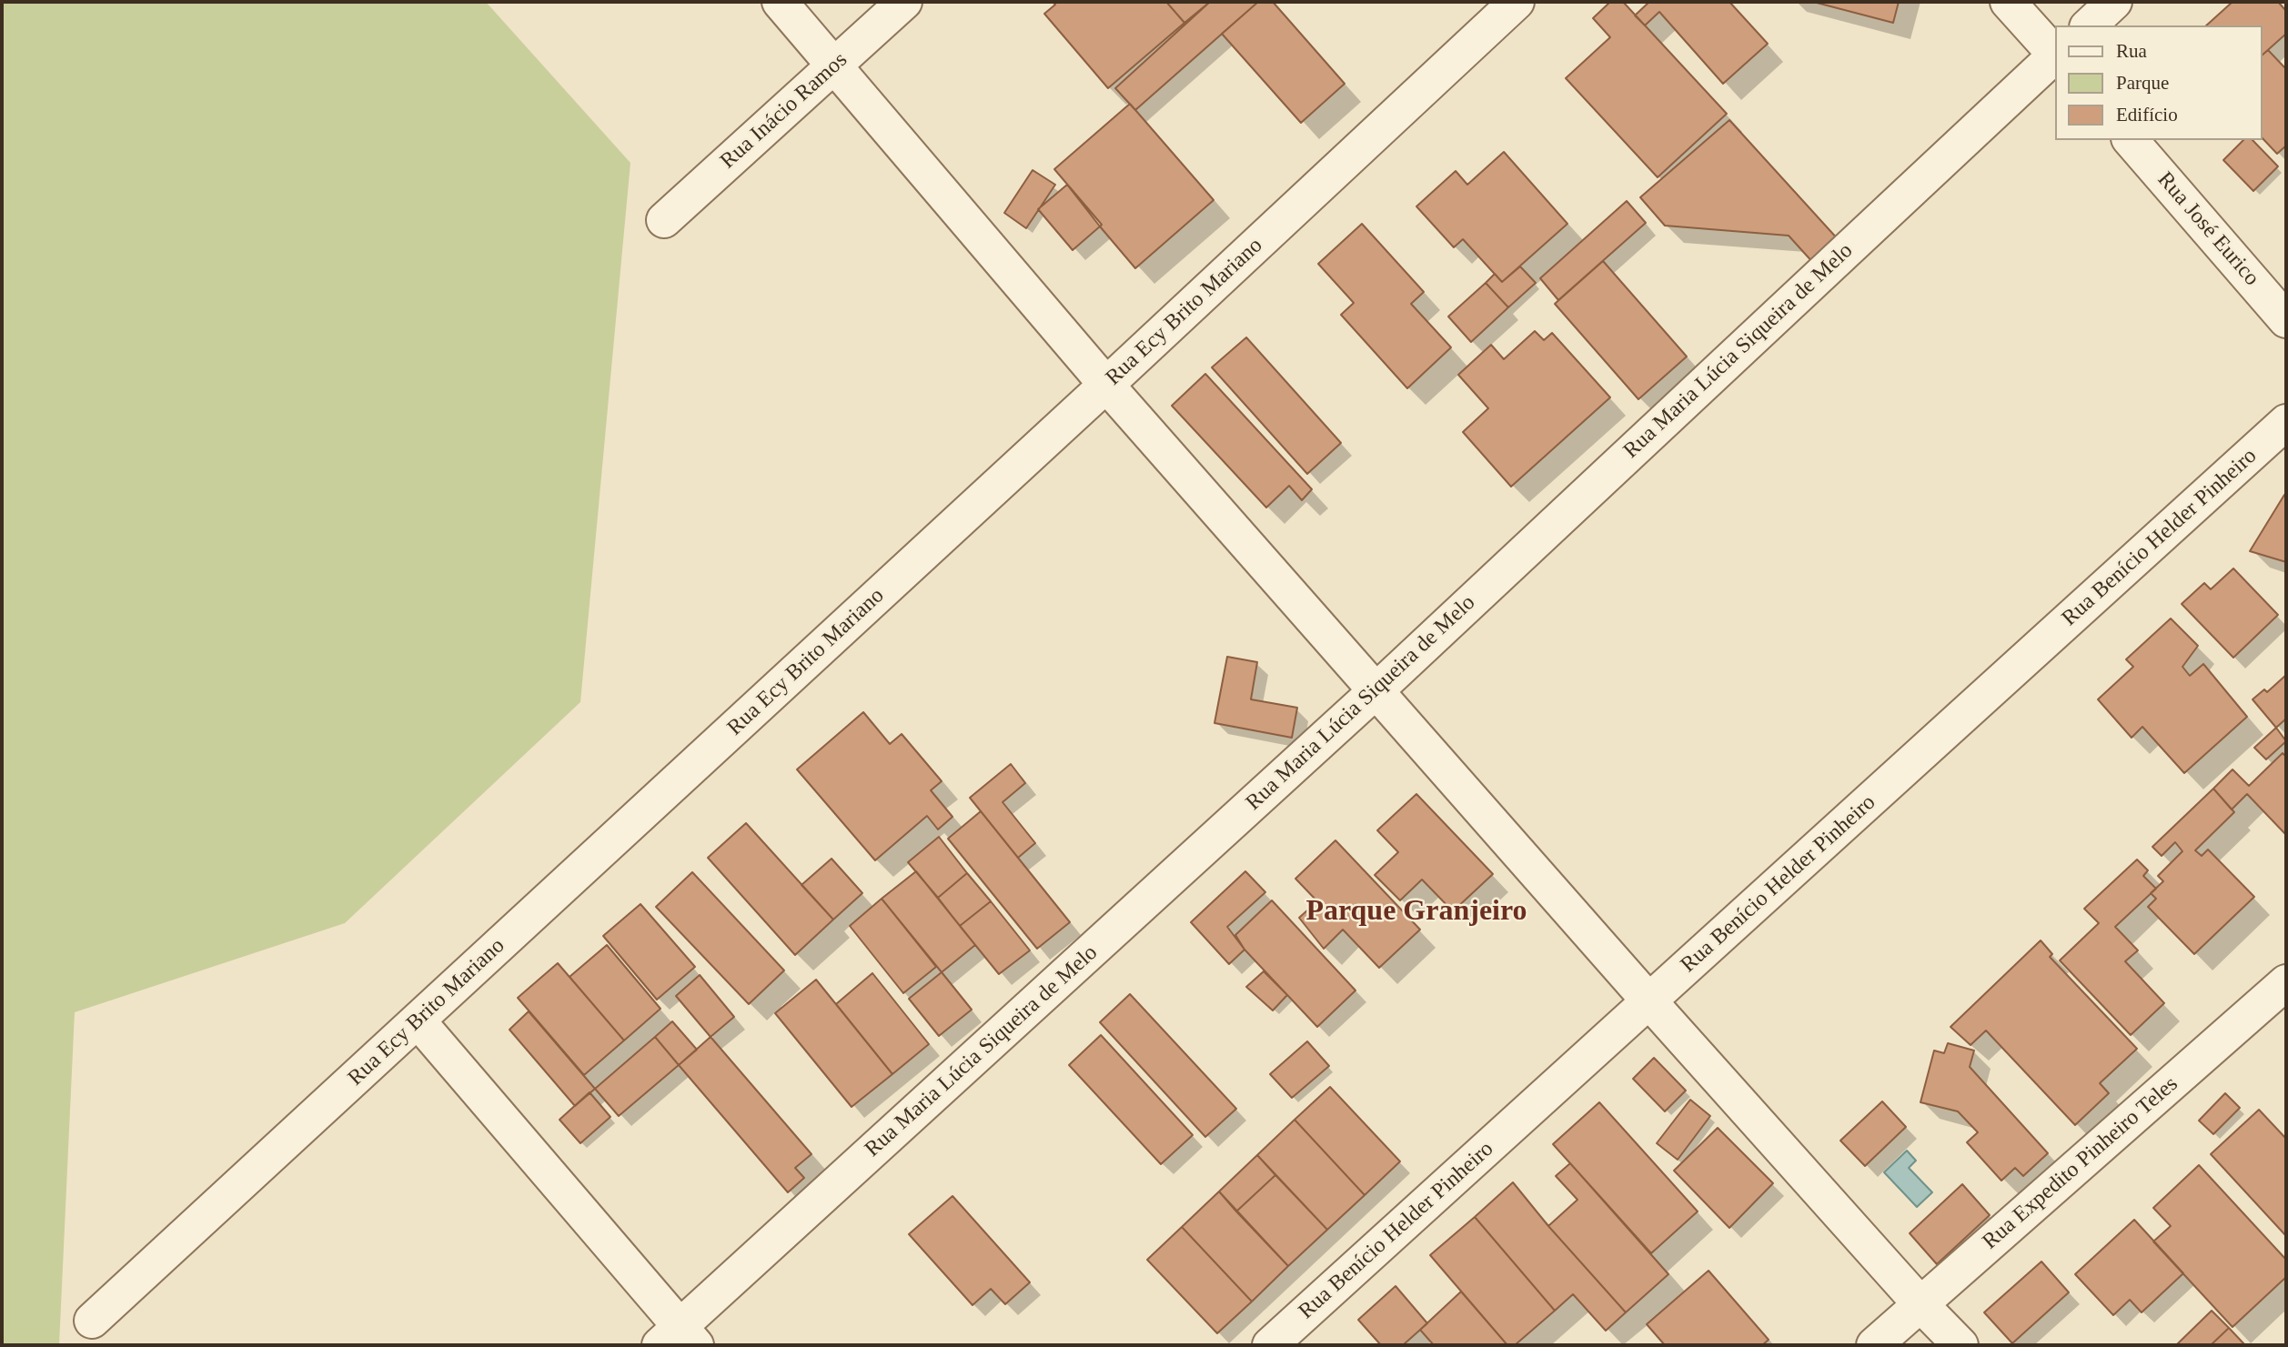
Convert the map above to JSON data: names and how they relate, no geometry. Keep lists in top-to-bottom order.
{
  "streets": {
    "street": [
      "Rua Inácio Ramos",
      "Rua José Eurico",
      "Rua Ecy Brito Mariano",
      "Rua Maria Lúcia Siqueira de Melo",
      "Rua Benício Helder Pinheiro",
      "Rua Expedito Pinheiro Teles"
    ]
  },
  "districts": ["Parque Granjeiro"],
  "legend": ["Rua", "Parque", "Edifício"]
}
